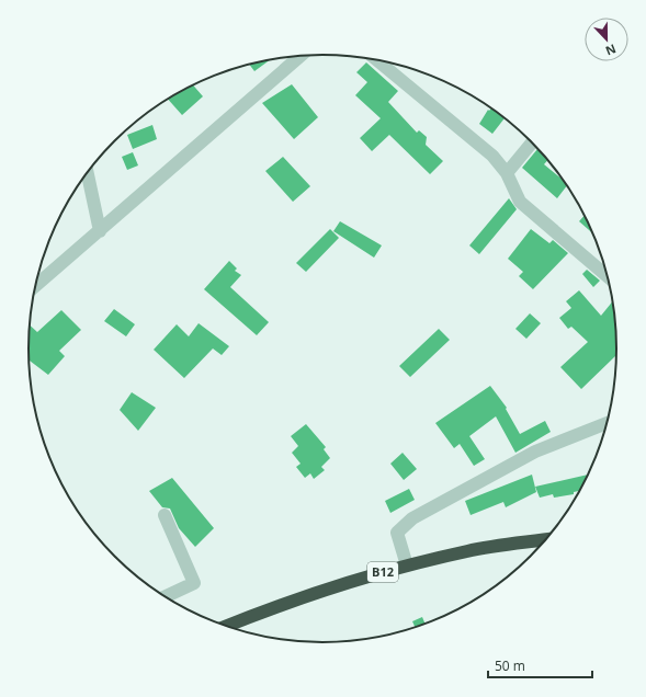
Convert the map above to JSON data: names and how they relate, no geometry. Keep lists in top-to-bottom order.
{
  "streets": {
    "highway": ["B12"]
  },
  "scale_bar": "50 m",
  "north": "bottom"
}
